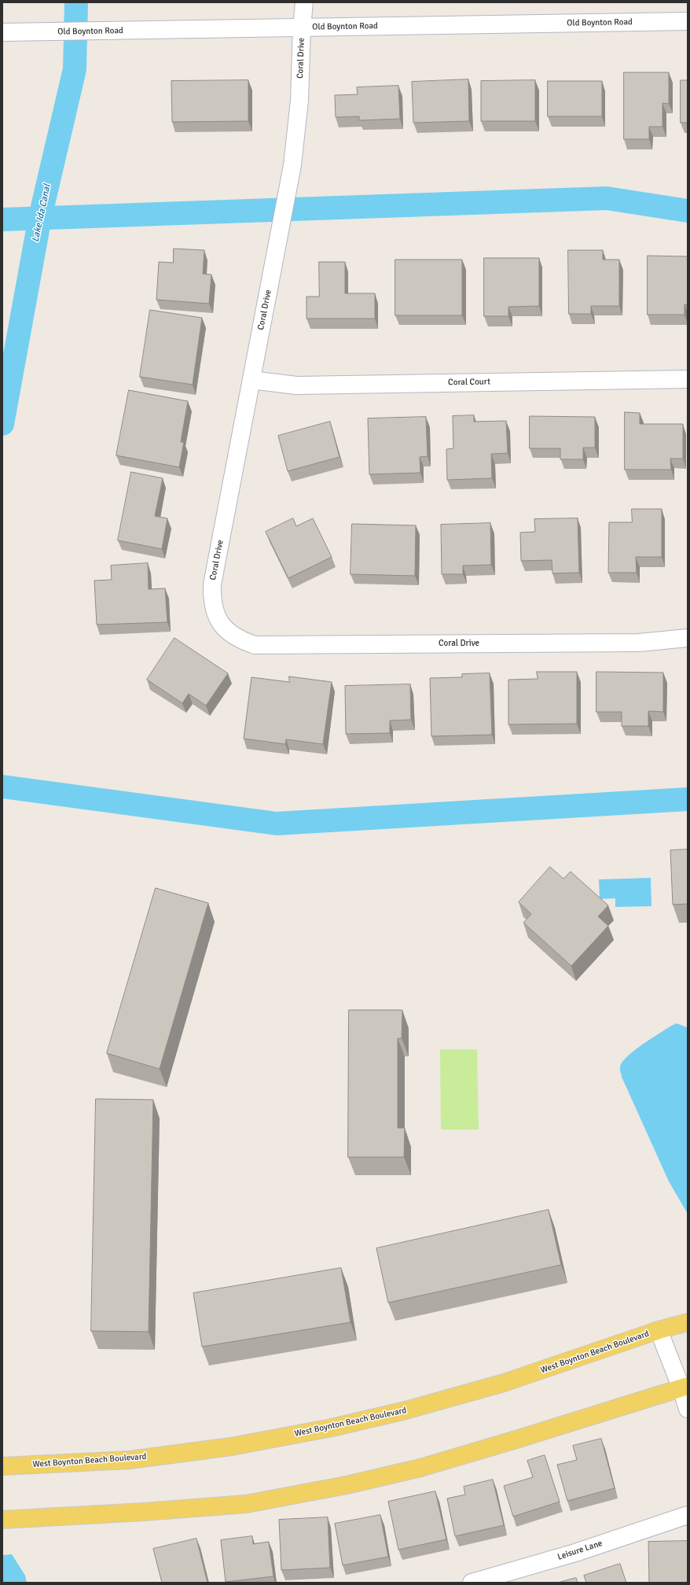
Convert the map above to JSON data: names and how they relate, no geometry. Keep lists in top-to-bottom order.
{
  "streets": {
    "main road": ["West Boynton Beach Boulevard"],
    "street": [
      "Old Boynton Road",
      "Coral Drive",
      "Coral Court",
      "Leisure Lane"
    ]
  },
  "crossings": [
    ["Old Boynton Road", "Coral Drive"],
    ["Coral Drive", "Coral Court"]
  ],
  "water": ["Lake Ida Canal"]
}
